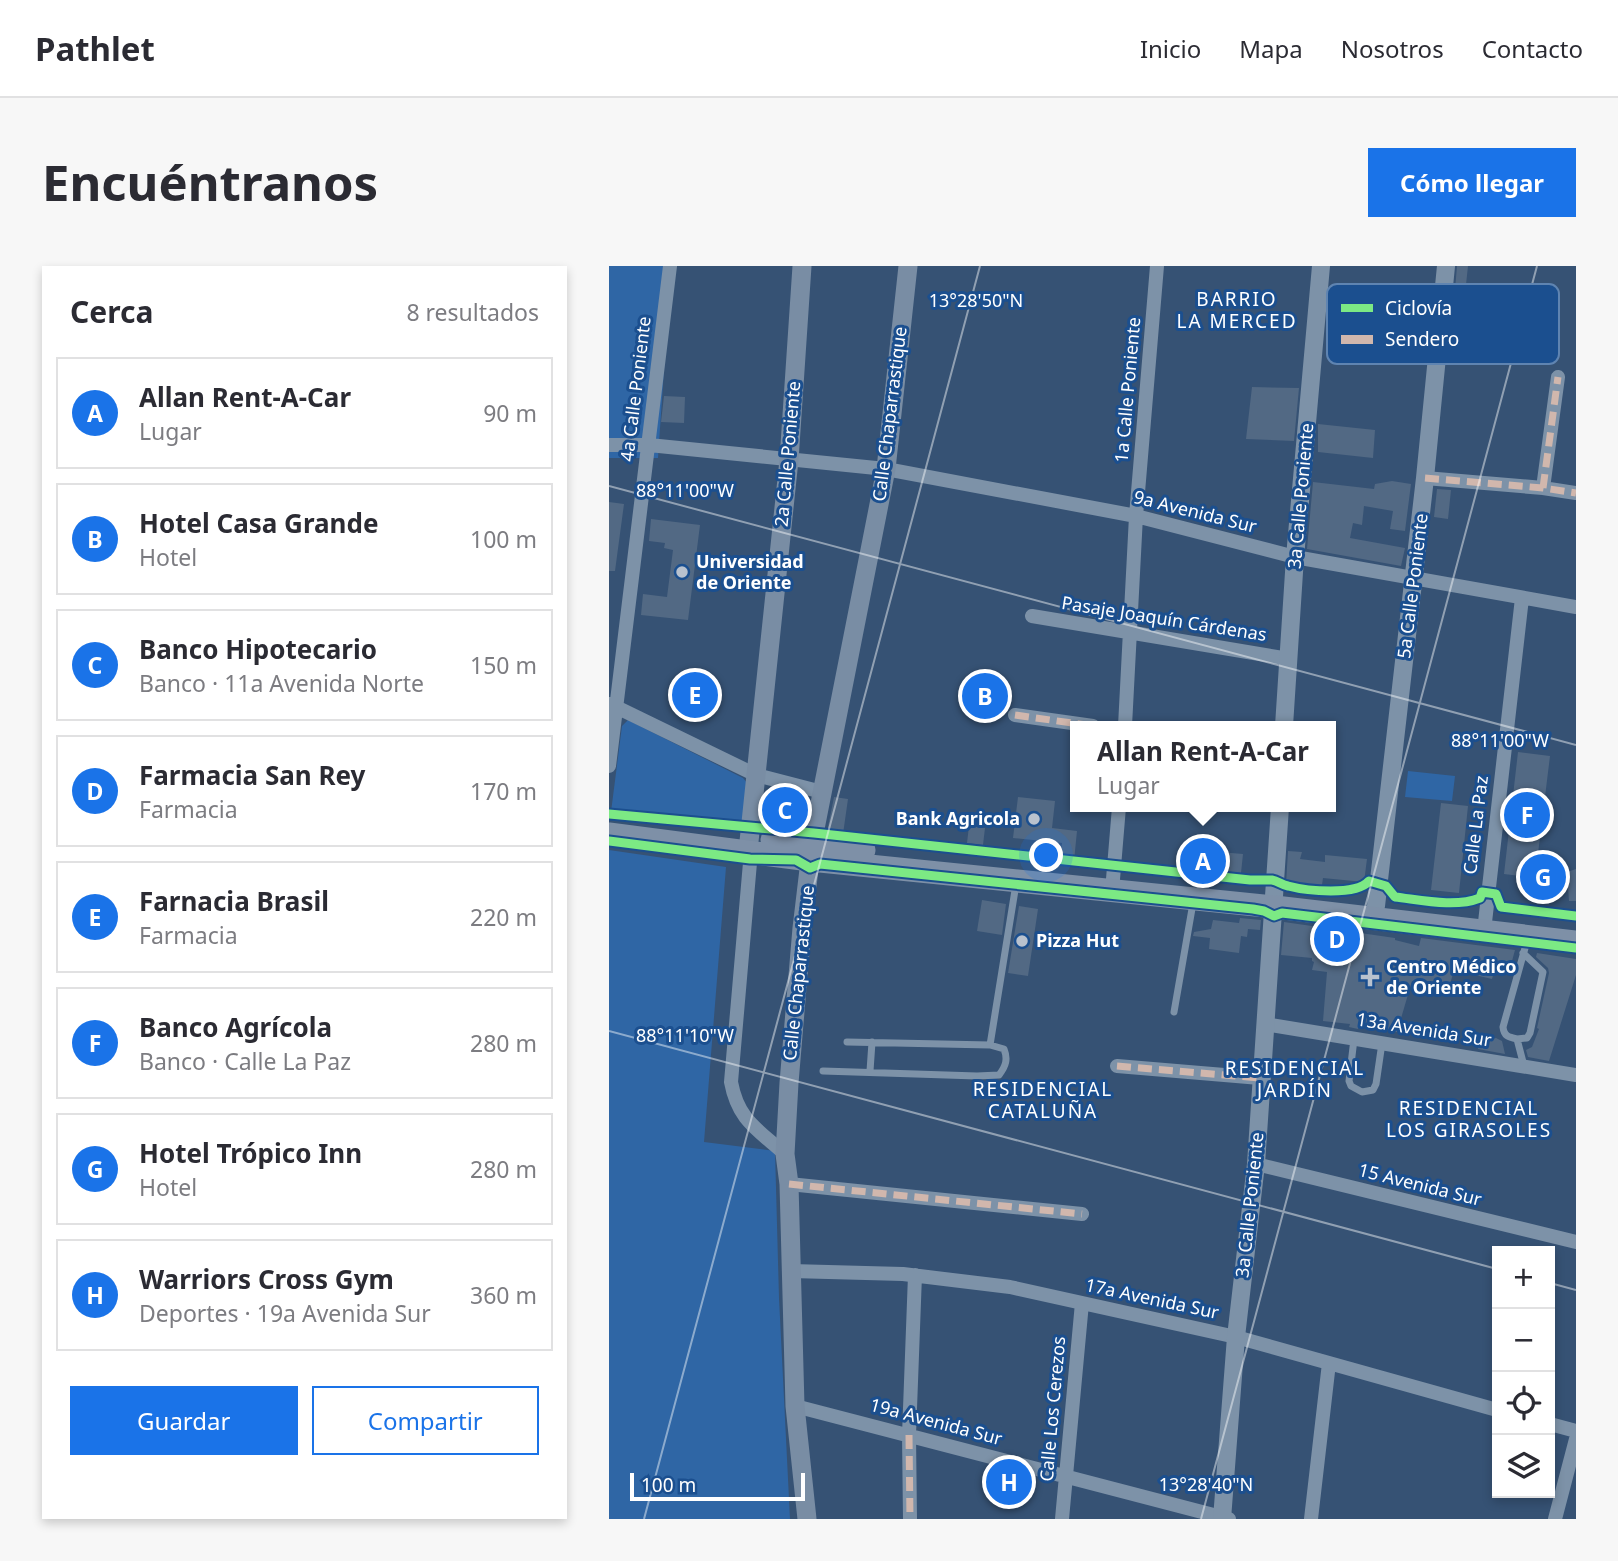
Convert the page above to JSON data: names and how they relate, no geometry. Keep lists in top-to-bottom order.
{
  "streets": {
    "main road": ["Calle Chaparrastique", "2a Calle Poniente"],
    "street": [
      "4a Calle Poniente",
      "1a Calle Poniente",
      "3a Calle Poniente",
      "9a Avenida Sur",
      "5a Calle Poniente",
      "Pasaje Joaquín Cárdenas",
      "Calle La Paz",
      "13a Avenida Sur",
      "15 Avenida Sur",
      "17a Avenida Sur",
      "Calle Los Cerezos",
      "19a Avenida Sur"
    ]
  },
  "crossings": [
    ["4a Calle Poniente", "9a Avenida Sur"],
    ["1a Calle Poniente", "9a Avenida Sur"],
    ["1a Calle Poniente", "Pasaje Joaquín Cárdenas"],
    ["Calle Chaparrastique", "2a Calle Poniente"],
    ["Calle Chaparrastique", "9a Avenida Sur"],
    ["Calle Chaparrastique", "17a Avenida Sur"],
    ["Calle Chaparrastique", "19a Avenida Sur"],
    ["2a Calle Poniente", "9a Avenida Sur"],
    ["3a Calle Poniente", "9a Avenida Sur"],
    ["3a Calle Poniente", "Pasaje Joaquín Cárdenas"],
    ["3a Calle Poniente", "13a Avenida Sur"],
    ["3a Calle Poniente", "15 Avenida Sur"],
    ["3a Calle Poniente", "17a Avenida Sur"],
    ["3a Calle Poniente", "19a Avenida Sur"],
    ["9a Avenida Sur", "5a Calle Poniente"],
    ["9a Avenida Sur", "Calle La Paz"],
    ["17a Avenida Sur", "Calle Los Cerezos"],
    ["Calle Los Cerezos", "19a Avenida Sur"]
  ],
  "districts": [
    "BARRIO LA MERCED",
    "RESIDENCIAL JARDÍN",
    "RESIDENCIAL CATALUÑA",
    "RESIDENCIAL LOS GIRASOLES"
  ],
  "places": {
    "other": ["Universidad de Oriente", "Bank Agricola", "Pizza Hut"],
    "health": ["Centro Médico de Oriente"]
  },
  "legend": ["Ciclovía", "Sendero"],
  "scale_bar": "100 m",
  "page": {
    "header": "Pathlet",
    "nav": [
      "Inicio",
      "Mapa",
      "Nosotros",
      "Contacto"
    ],
    "buttons": [
      "Cómo llegar",
      ["Guardar", "Compartir"]
    ],
    "title": "Encuéntranos",
    "heading": ["Cerca", "8 resultados"],
    "list": [
      {
        "mark": "A",
        "name": "Allan Rent-A-Car",
        "note": "Lugar",
        "value": "90 m"
      },
      {
        "mark": "B",
        "name": "Hotel Casa Grande",
        "note": "Hotel",
        "value": "100 m"
      },
      {
        "mark": "C",
        "name": "Banco Hipotecario",
        "note": "Banco · 11a Avenida Norte",
        "value": "150 m"
      },
      {
        "mark": "D",
        "name": "Farmacia San Rey",
        "note": "Farmacia",
        "value": "170 m"
      },
      {
        "mark": "E",
        "name": "Farnacia Brasil",
        "note": "Farmacia",
        "value": "220 m"
      },
      {
        "mark": "F",
        "name": "Banco Agrícola",
        "note": "Banco · Calle La Paz",
        "value": "280 m"
      },
      {
        "mark": "G",
        "name": "Hotel Trópico Inn",
        "note": "Hotel",
        "value": "280 m"
      },
      {
        "mark": "H",
        "name": "Warriors Cross Gym",
        "note": "Deportes · 19a Avenida Sur",
        "value": "360 m"
      }
    ],
    "pins": [
      "E",
      "B",
      "C",
      "F",
      "A",
      "G",
      "D",
      "H"
    ],
    "popup": ["Allan Rent-A-Car", "Lugar"],
    "map_buttons": ["+", "−"],
    "scale": "100 m"
  },
  "coordinates": [
    "13°28'50\"N",
    "88°11'00\"W",
    "88°11'10\"W",
    "13°28'40\"N"
  ]
}
